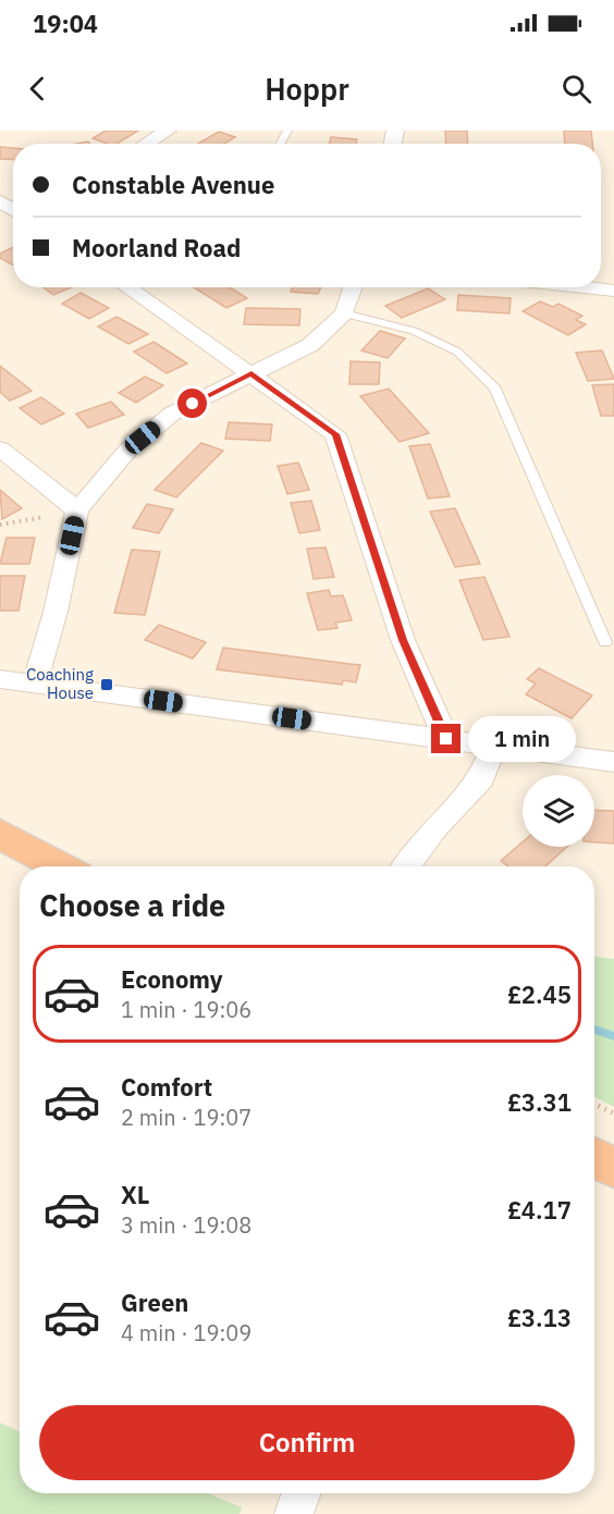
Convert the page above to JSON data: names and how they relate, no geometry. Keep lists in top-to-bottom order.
{
  "places": {
    "transit": ["Coaching House"]
  },
  "page": {
    "status": "19:04",
    "header": "Hoppr",
    "banner": ["Constable Avenue", "Moorland Road"],
    "bubble": "1 min",
    "heading": "Choose a ride",
    "list": [
      {
        "name": "Economy",
        "note": "1 min · 19:06",
        "value": "£2.45"
      },
      {
        "name": "Comfort",
        "note": "2 min · 19:07",
        "value": "£3.31"
      },
      {
        "name": "XL",
        "note": "3 min · 19:08",
        "value": "£4.17"
      },
      {
        "name": "Green",
        "note": "4 min · 19:09",
        "value": "£3.13"
      }
    ],
    "buttons": "Confirm"
  }
}
